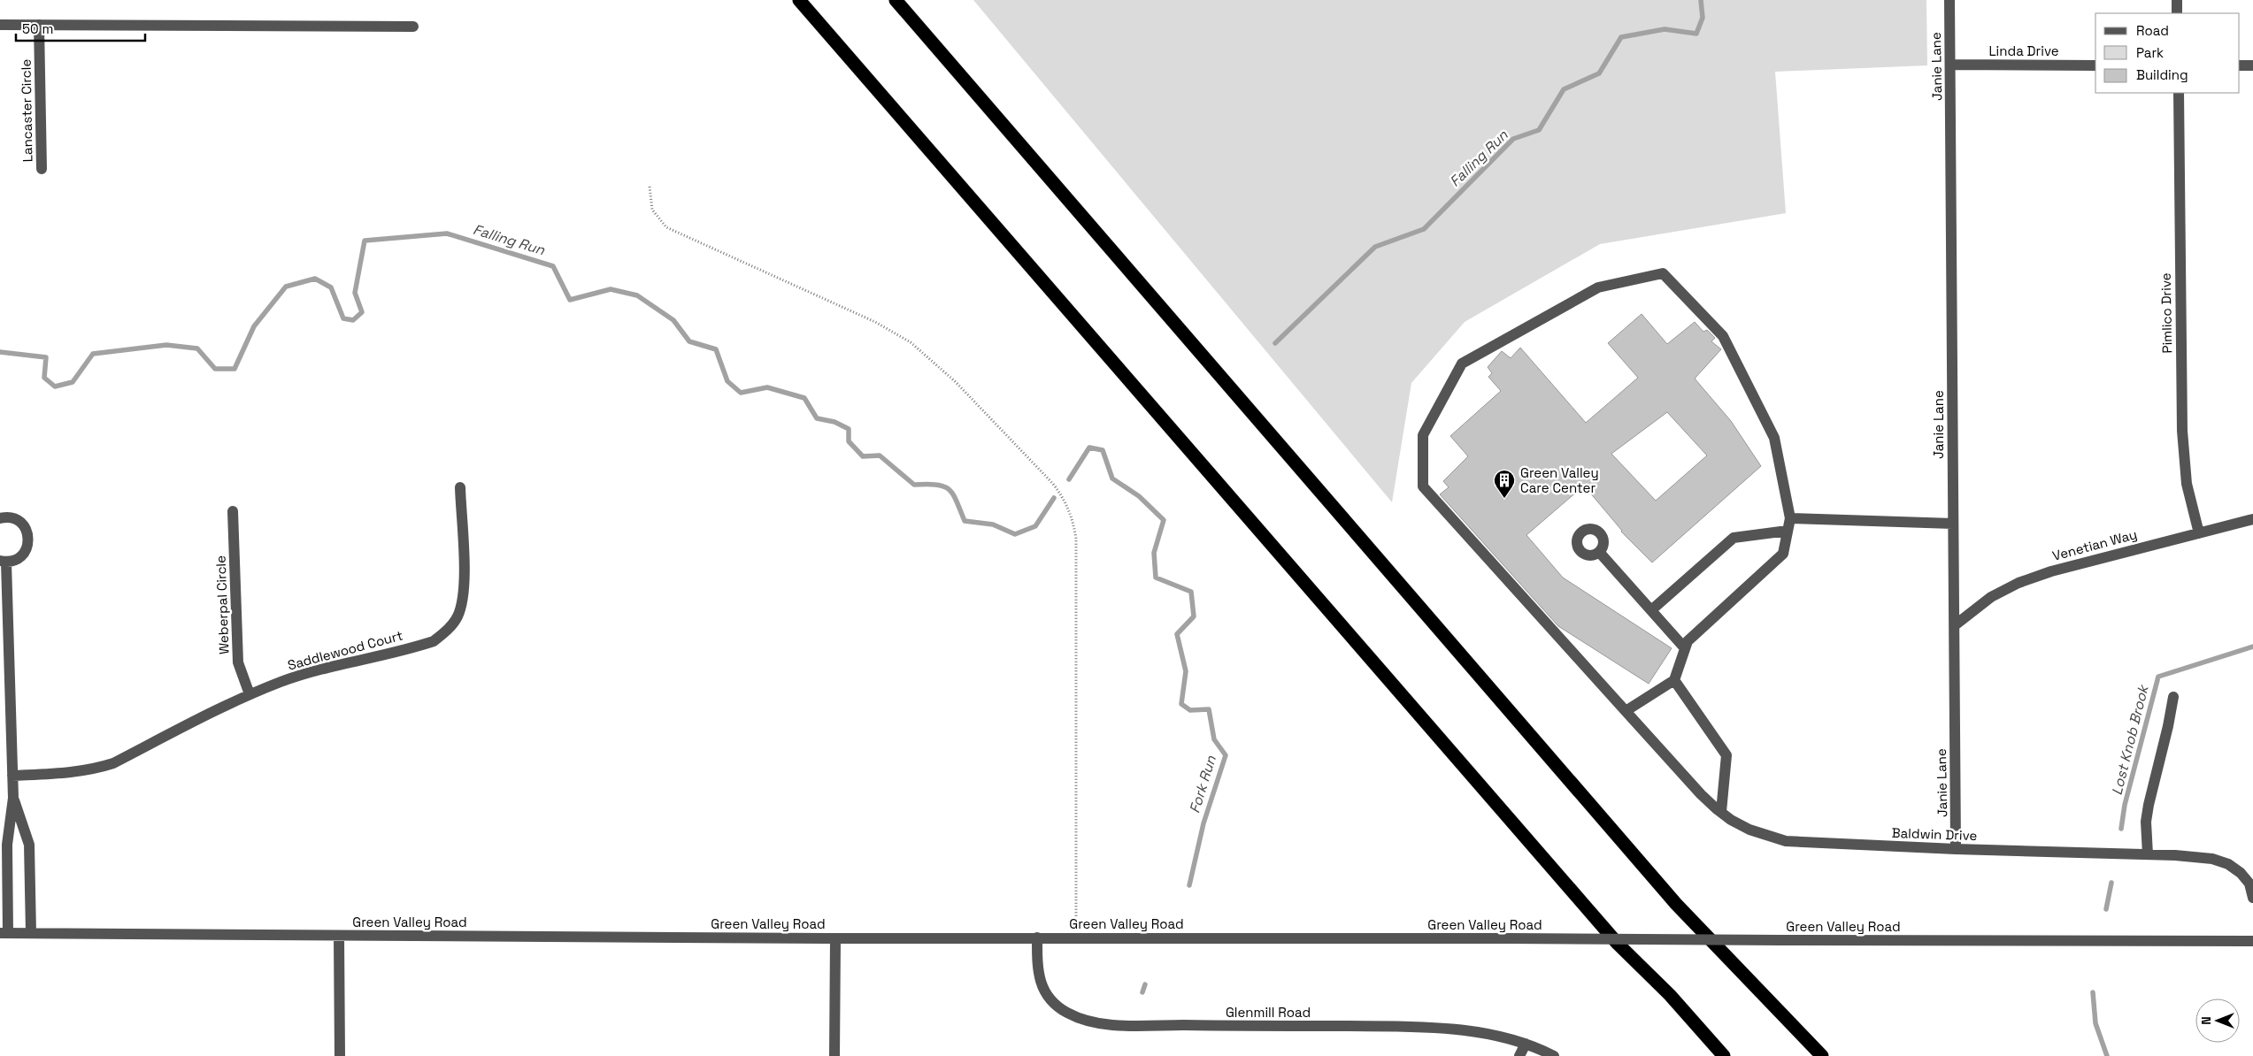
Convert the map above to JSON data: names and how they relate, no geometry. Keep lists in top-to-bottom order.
{
  "streets": {
    "street": [
      "Linda Drive",
      "Janie Lane",
      "Lancaster Circle",
      "Pimlico Drive",
      "Venetian Way",
      "Weberpal Circle",
      "Saddlewood Court",
      "Baldwin Drive",
      "Green Valley Road",
      "Glenmill Road"
    ]
  },
  "crossings": [
    ["Linda Drive", "Janie Lane"],
    ["Janie Lane", "Venetian Way"],
    ["Janie Lane", "Baldwin Drive"],
    ["Pimlico Drive", "Venetian Way"],
    ["Weberpal Circle", "Saddlewood Court"],
    ["Green Valley Road", "Glenmill Road"]
  ],
  "water": ["Falling Run", "Lost Knob Brook", "Fork Run"],
  "places": {
    "building": ["Green Valley Care Center"]
  },
  "legend": ["Road", "Park", "Building"],
  "scale_bar": "50 m",
  "north": "left"
}
